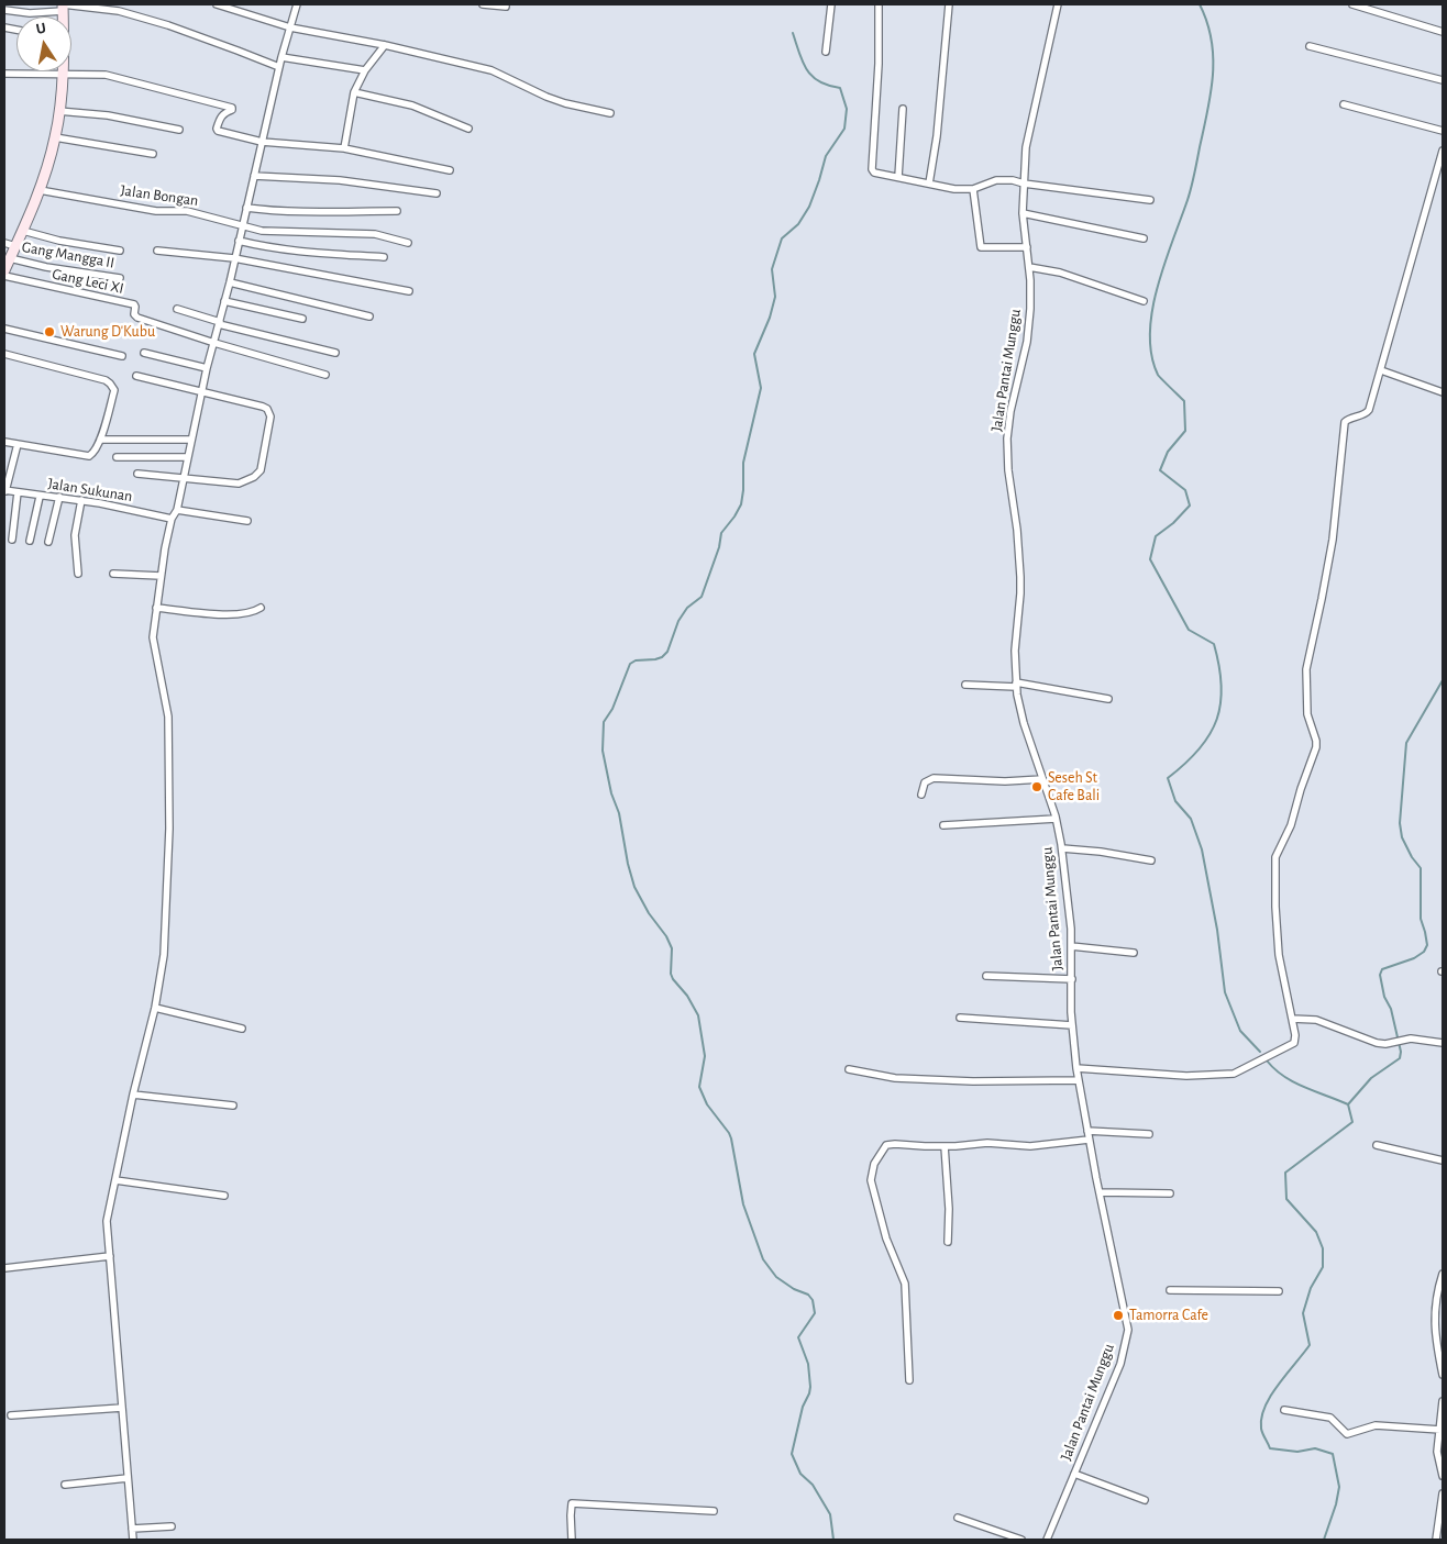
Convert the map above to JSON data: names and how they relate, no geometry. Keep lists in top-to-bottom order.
{
  "streets": {
    "street": [
      "Jalan Bongan",
      "Gang Mangga II",
      "Gang Leci XI",
      "Jalan Pantai Munggu",
      "Jalan Sukunan"
    ]
  },
  "places": ["Warung D'Kubu", "Seseh St Cafe Bali", "Tamorra Cafe"],
  "north": "top"
}
